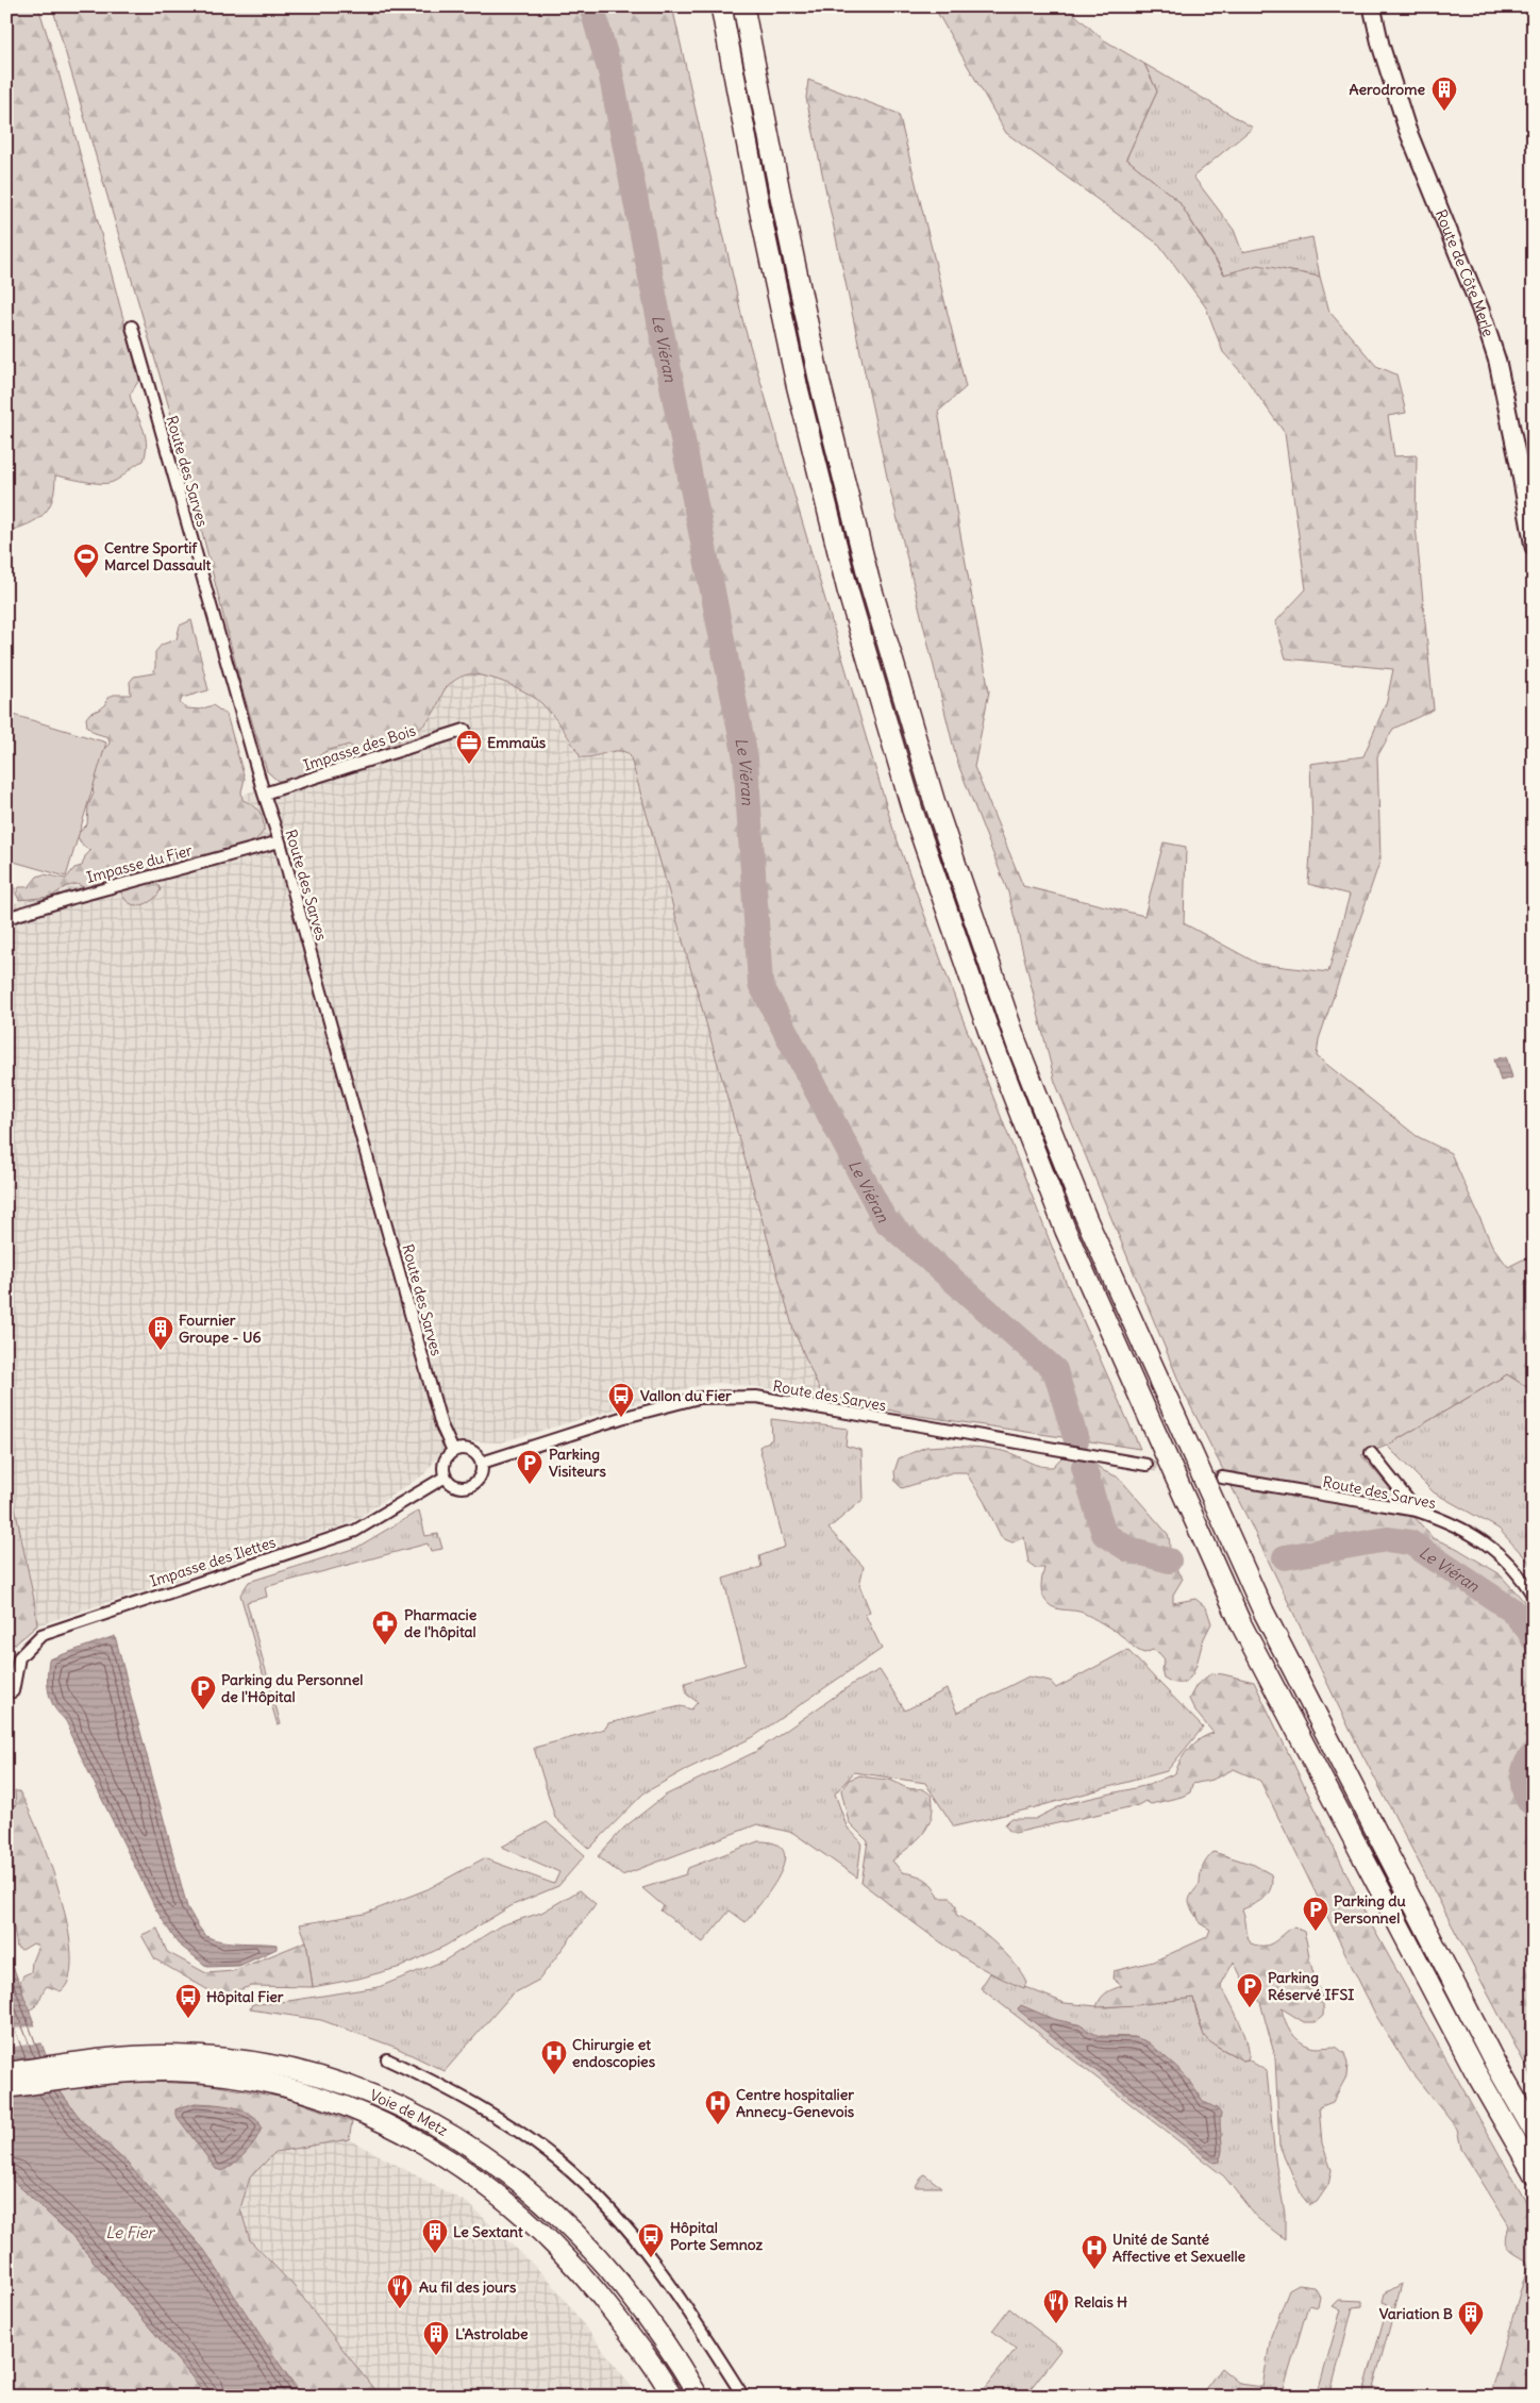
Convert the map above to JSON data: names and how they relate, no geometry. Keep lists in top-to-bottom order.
{
  "streets": {
    "highway": ["Voie de Metz"],
    "main road": ["Route de Côte Merle"],
    "street": [
      "Route des Sarves",
      "Impasse des Bois",
      "Impasse du Fier",
      "Impasse des Ilettes"
    ]
  },
  "crossings": [
    ["Route des Sarves", "Impasse des Bois"],
    ["Route des Sarves", "Impasse du Fier"],
    ["Route des Sarves", "Impasse des Ilettes"]
  ],
  "water": ["Le Viéran", "Le Fier"],
  "places": {
    "building": [
      "Aerodrome",
      "Fournier Groupe - U6",
      "Le Sextant",
      "Variation B",
      "L'Astrolabe"
    ],
    "sports": ["Centre Sportif Marcel Dassault"],
    "office": ["Emmaüs"],
    "bus stop": ["Vallon du Fier", "Hôpital Fier", "Hôpital Porte Semnoz"],
    "parking": [
      "Parking Visiteurs",
      "Parking du Personnel de l'Hôpital",
      "Parking du Personnel",
      "Parking Réservé IFSI"
    ],
    "pharmacy": ["Pharmacie de l'hôpital"],
    "hospital": ["Chirurgie et endoscopies", "Centre hospitalier Annecy-Genevois", "Unité de Santé Affective et Sexuelle"],
    "restaurant": ["Au fil des jours", "Relais H"]
  }
}
